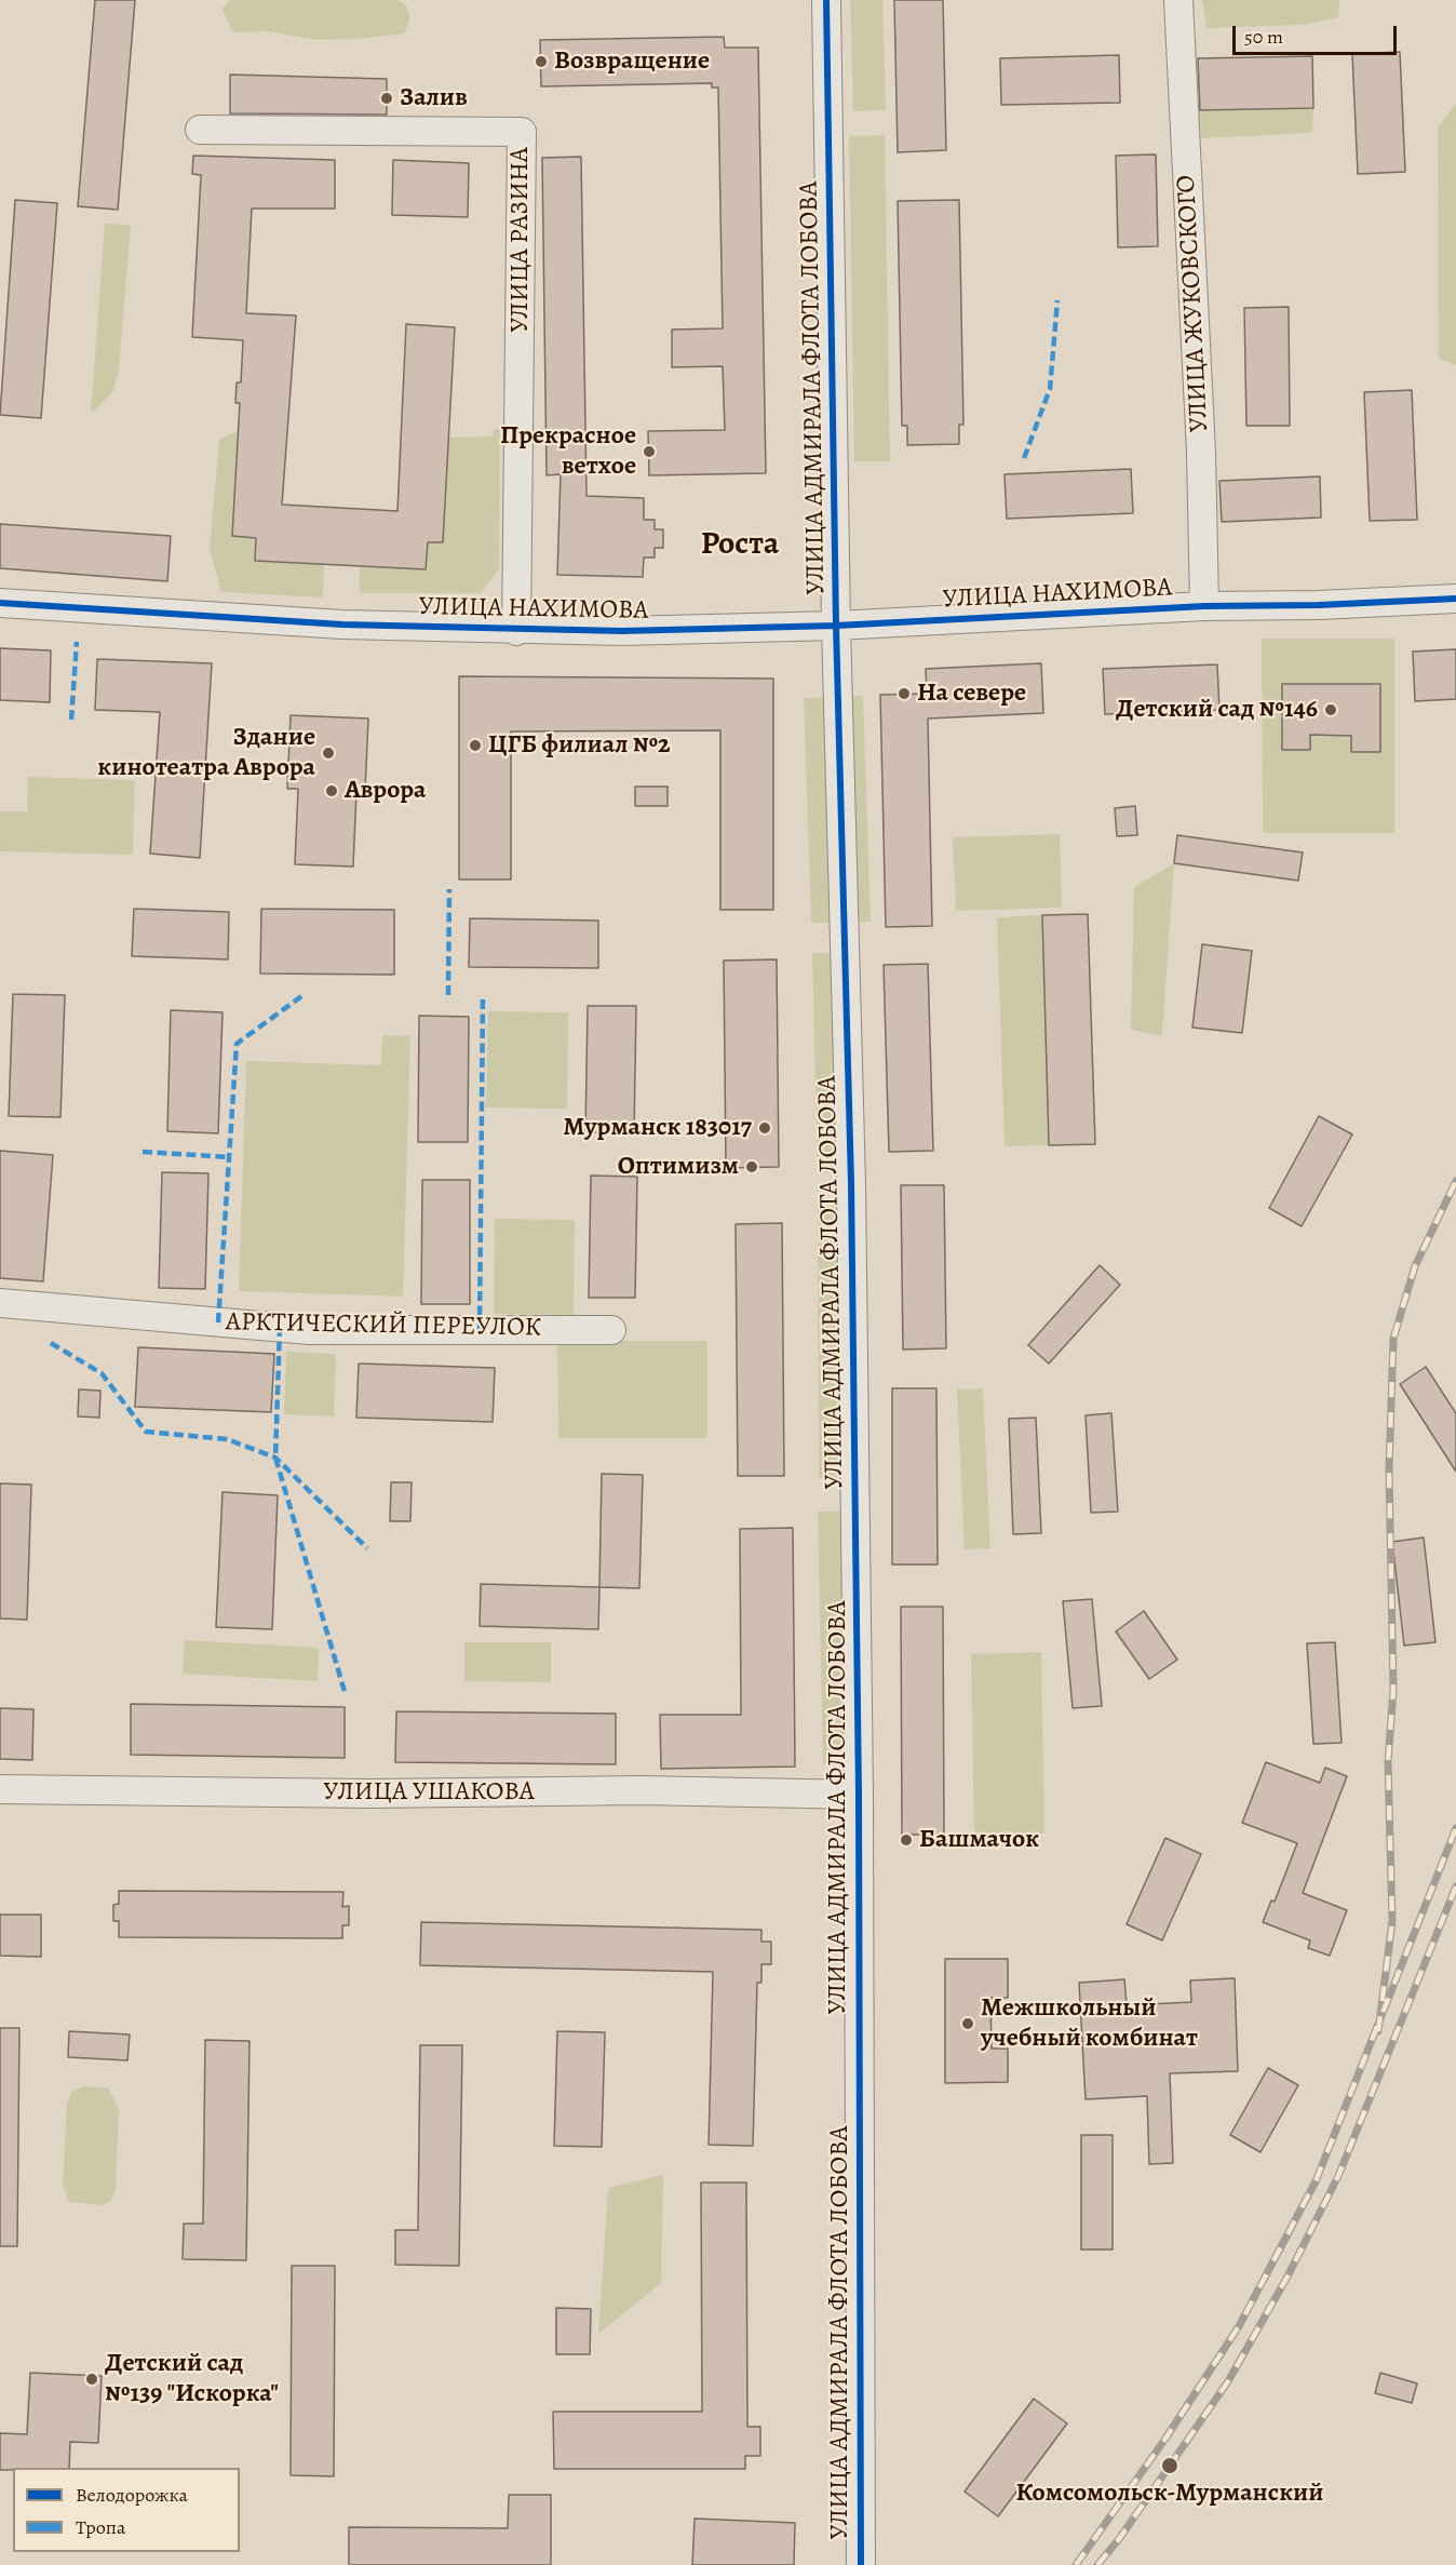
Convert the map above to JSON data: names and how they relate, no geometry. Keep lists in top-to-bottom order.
{
  "streets": {
    "street": [
      "УЛИЦА РАЗИНА",
      "УЛИЦА ЖУКОВСКОГО",
      "УЛИЦА АДМИРАЛА ФЛОТА ЛОБОВА",
      "УЛИЦА НАХИМОВА",
      "АРКТИЧЕСКИЙ ПЕРЕУЛОК",
      "УЛИЦА УШАКОВА"
    ]
  },
  "crossings": [
    ["УЛИЦА РАЗИНА", "УЛИЦА НАХИМОВА"],
    ["УЛИЦА ЖУКОВСКОГО", "УЛИЦА НАХИМОВА"],
    ["УЛИЦА АДМИРАЛА ФЛОТА ЛОБОВА", "УЛИЦА НАХИМОВА"],
    ["УЛИЦА АДМИРАЛА ФЛОТА ЛОБОВА", "УЛИЦА УШАКОВА"]
  ],
  "districts": ["Роста"],
  "places": [
    "Возвращение",
    "Залив",
    "Прекрасное ветхое",
    "На севере",
    "Детский сад №146",
    "ЦГБ филиал №2",
    "Здание кинотеатра Аврора",
    "Аврора",
    "Мурманск 183017",
    "Оптимизм",
    "Башмачок",
    "Межшкольный учебный комбинат",
    "Детский сад №139 \"Искорка\"",
    "Комсомольск-Мурманский"
  ],
  "legend": ["Велодорожка", "Тропа"],
  "scale_bar": "50 m"
}
